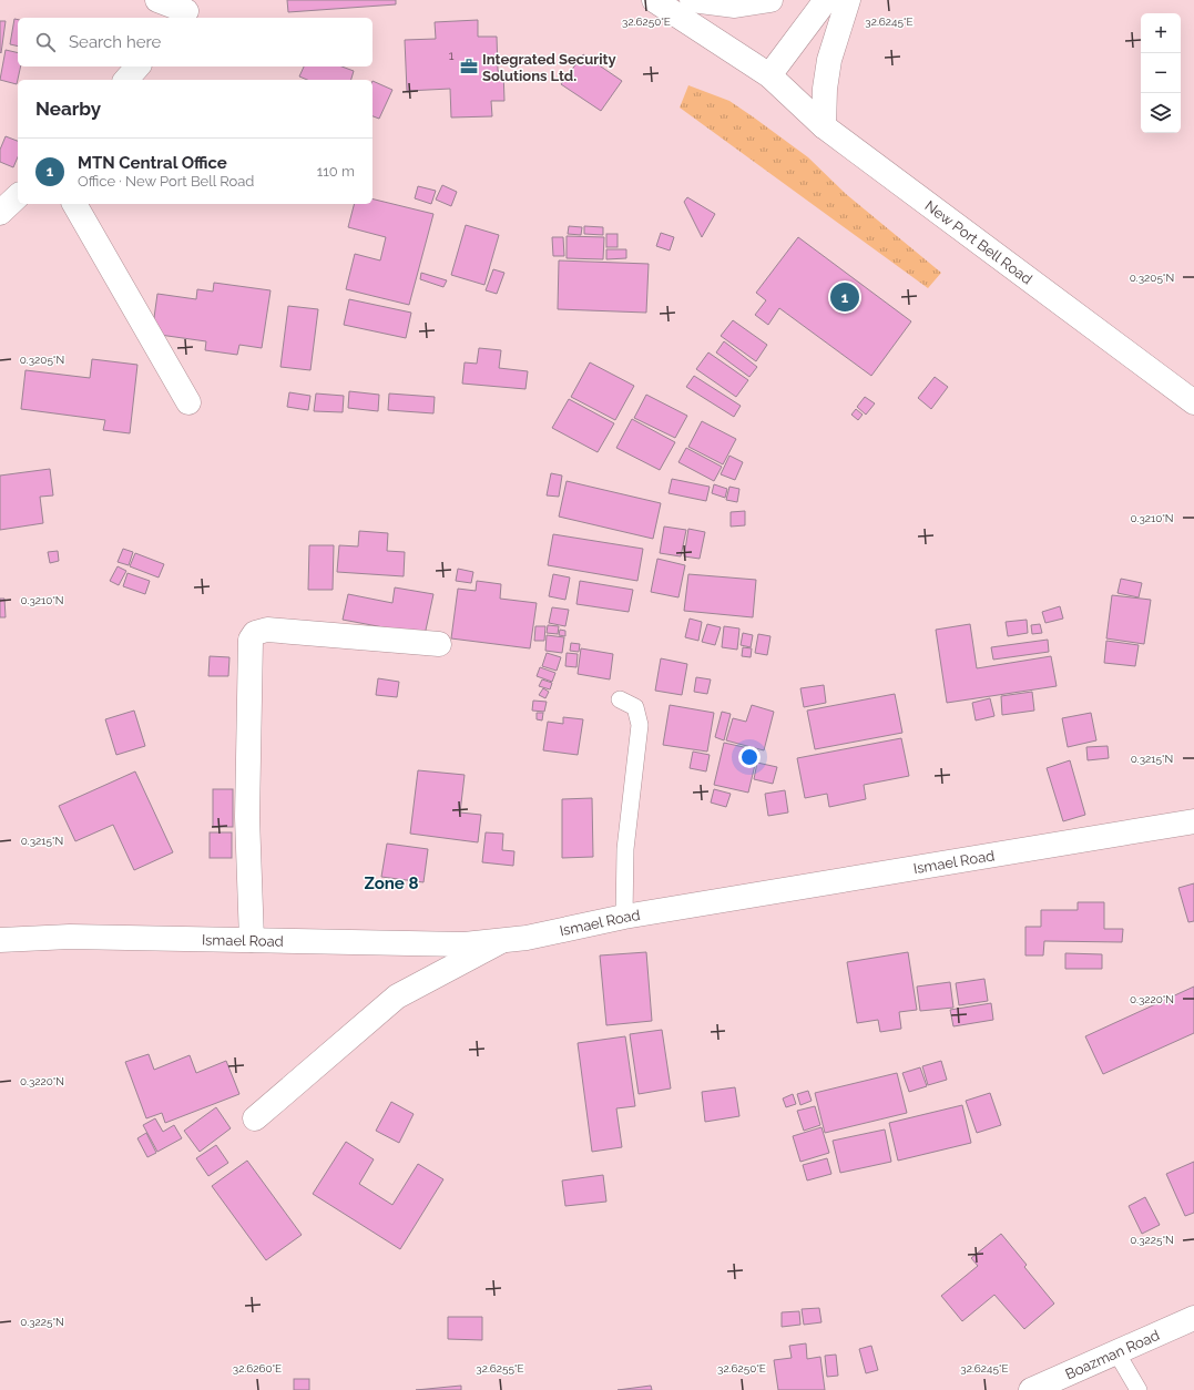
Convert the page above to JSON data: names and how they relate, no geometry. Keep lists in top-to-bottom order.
{
  "streets": {
    "street": ["New Port Bell Road", "Ismael Road", "Boazman Road"]
  },
  "districts": ["Zone 8"],
  "places": {
    "office": ["Integrated Security Solutions Ltd."]
  },
  "house_numbers": ["1"],
  "page": {
    "map_buttons": ["+", "−"],
    "search": "Search here",
    "heading": "Nearby",
    "list": [
      {
        "mark": "1",
        "name": "MTN Central Office",
        "note": "Office · New Port Bell Road",
        "value": "110 m"
      }
    ],
    "pins": "1"
  },
  "coordinates": [
    "32.6250°E",
    "32.6245°E",
    "0.3205°N",
    "0.3210°N",
    "0.3215°N",
    "0.3220°N",
    "0.3225°N",
    "32.6260°E",
    "32.6255°E"
  ]
}
